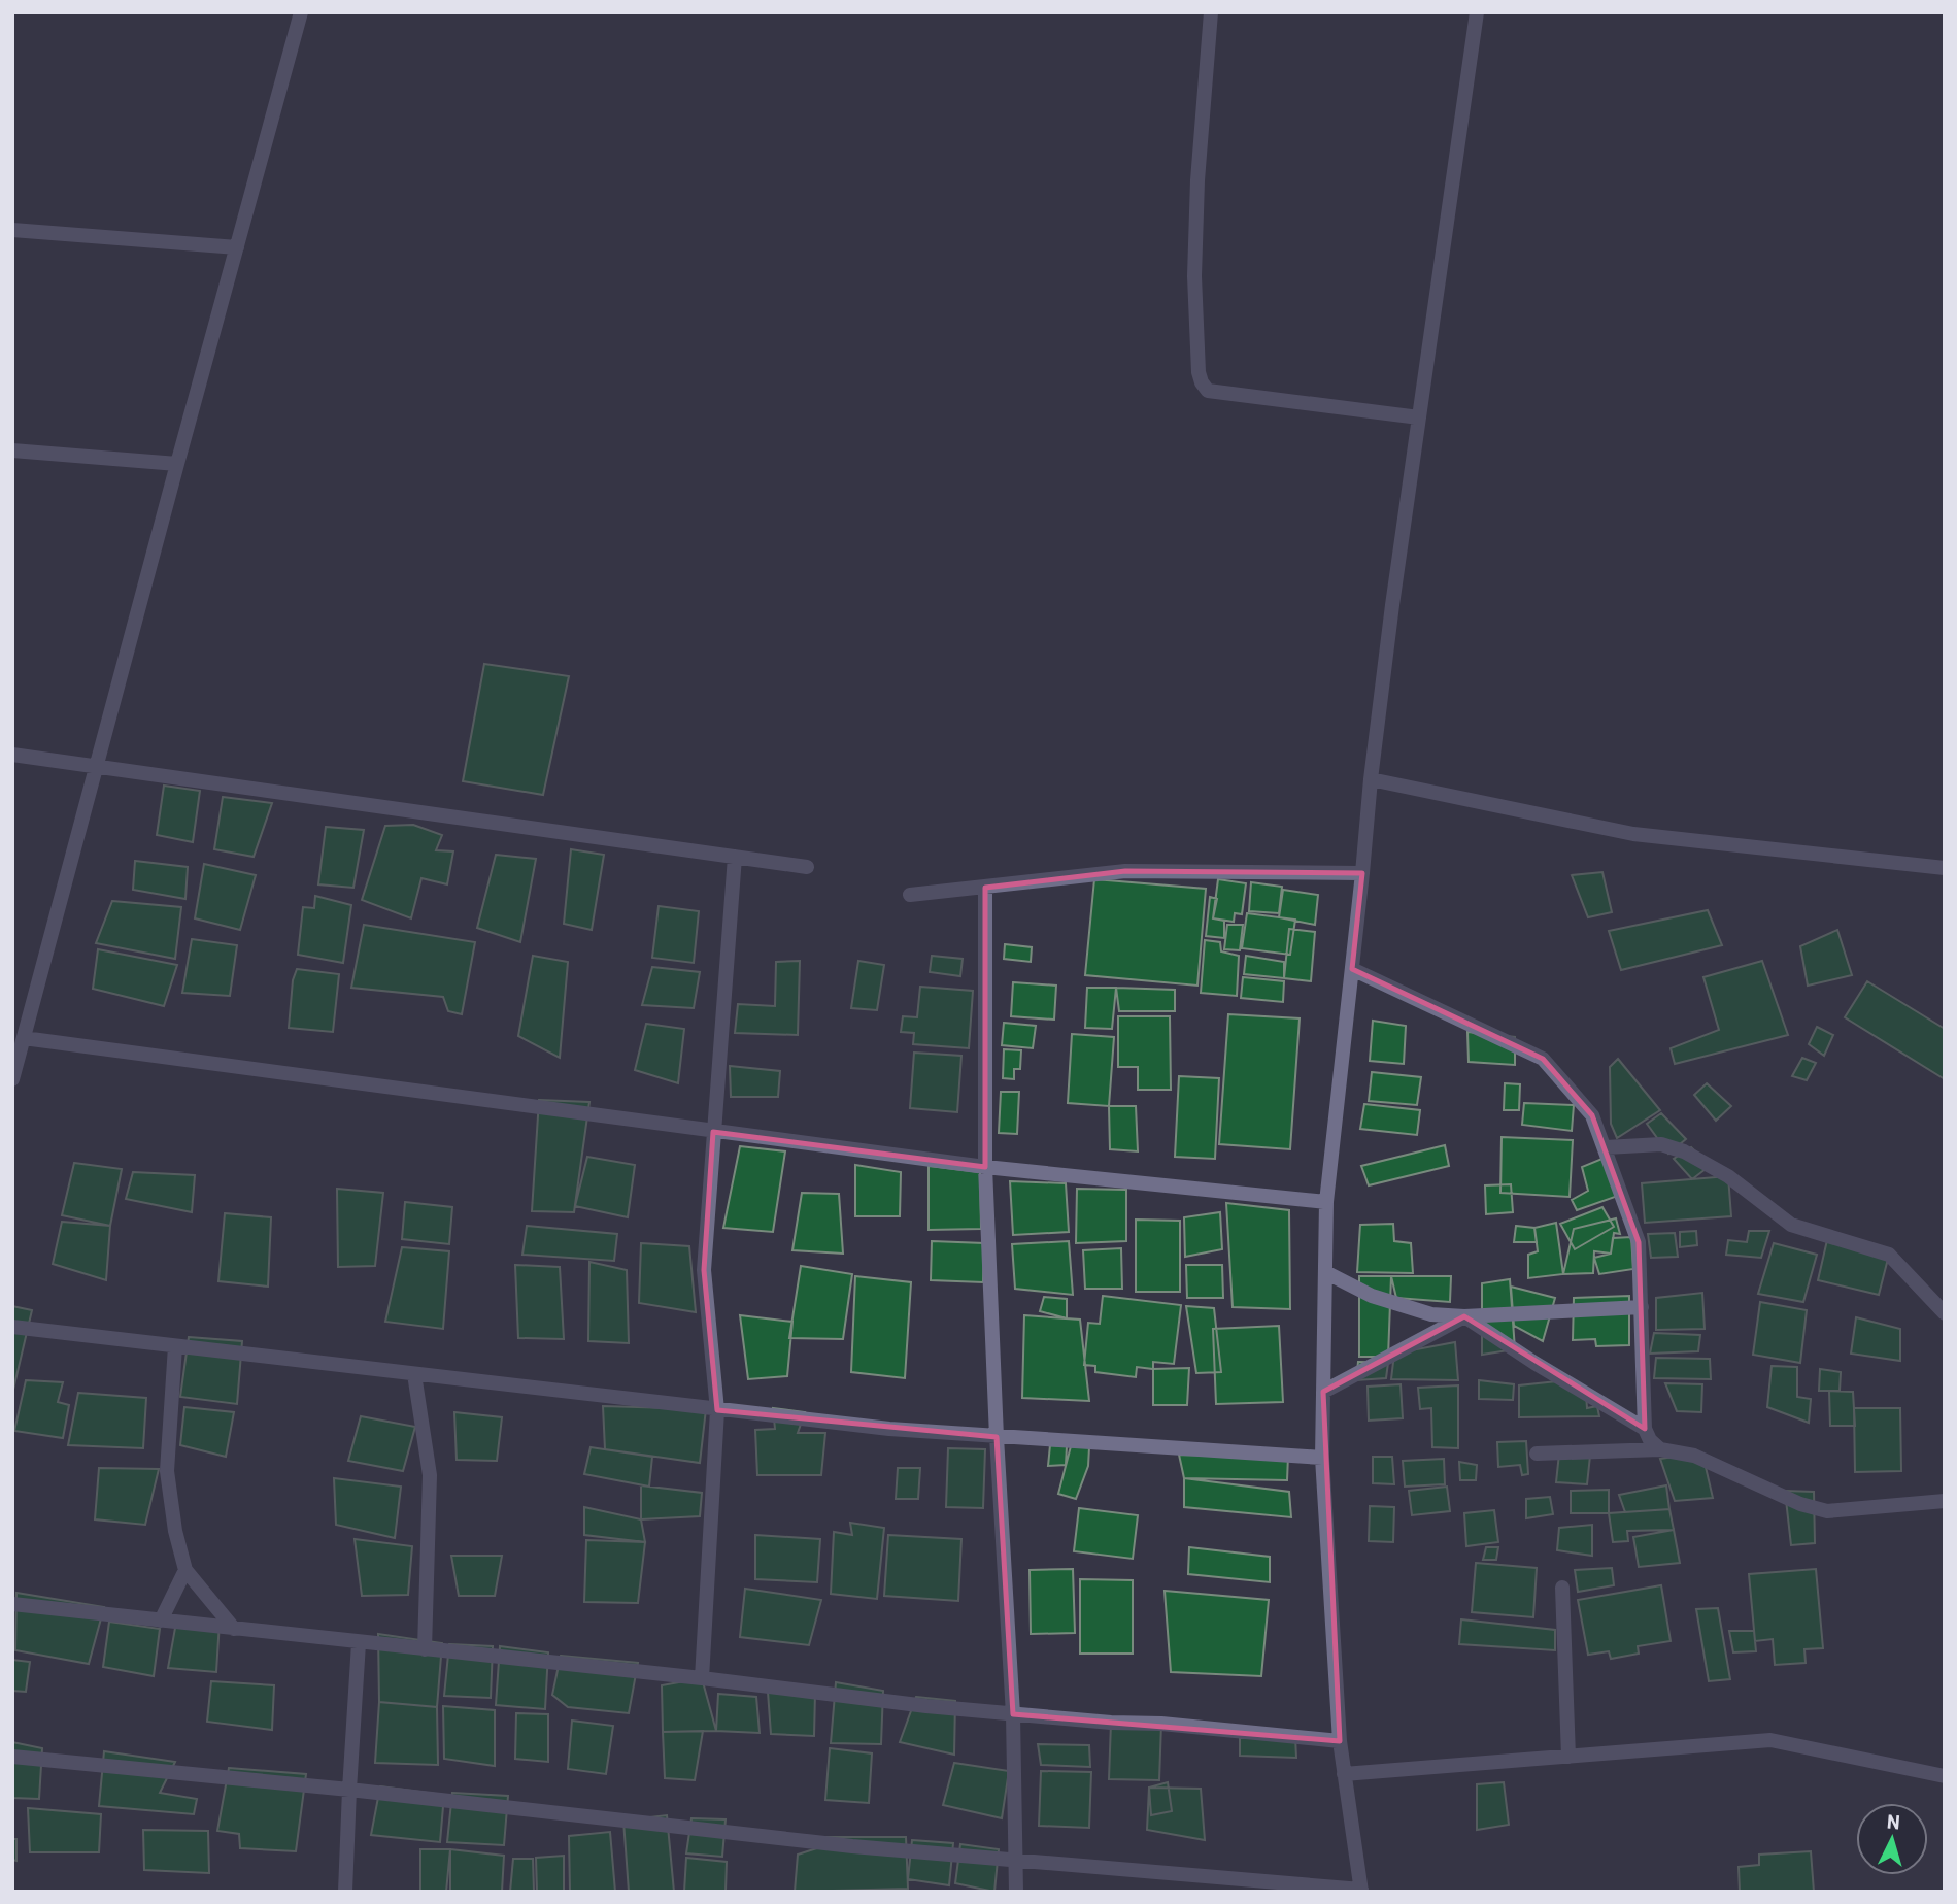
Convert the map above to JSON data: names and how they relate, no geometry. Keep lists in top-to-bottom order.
{
  "north": "top"
}
